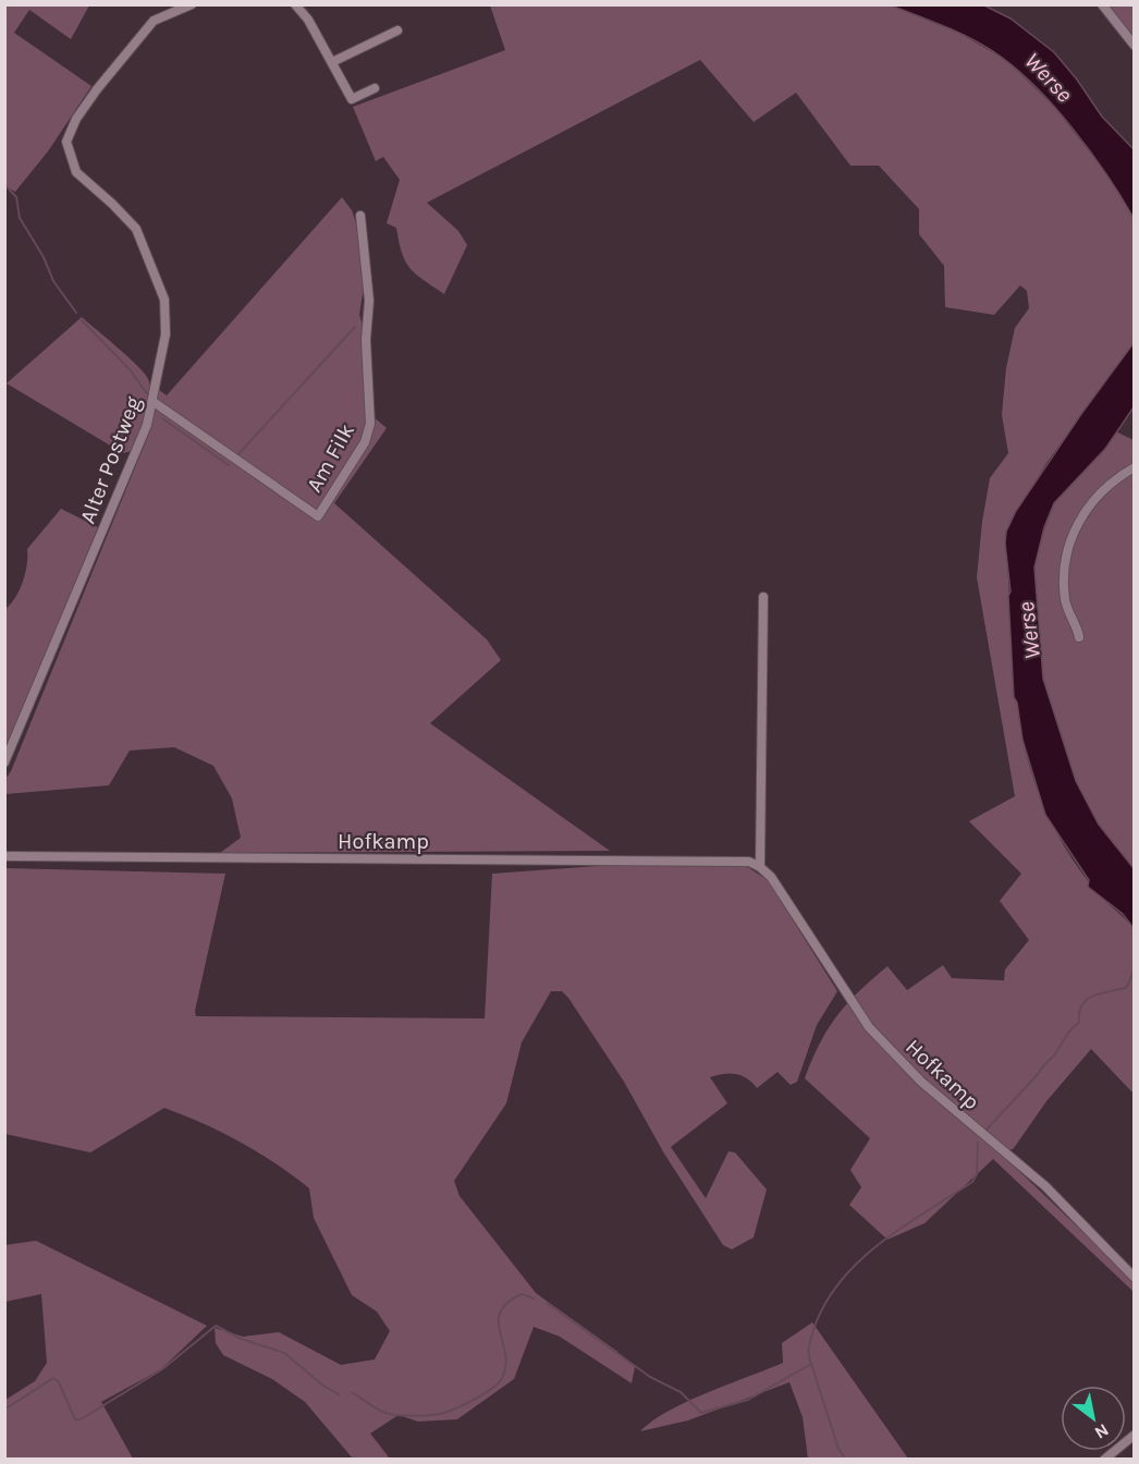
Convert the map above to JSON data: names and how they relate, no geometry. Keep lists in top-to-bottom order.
{
  "streets": {
    "street": ["Am Filk", "Alter Postweg", "Hofkamp"]
  },
  "crossings": [
    ["Am Filk", "Alter Postweg"]
  ],
  "water": ["Werse"],
  "north": "bottom right"
}
